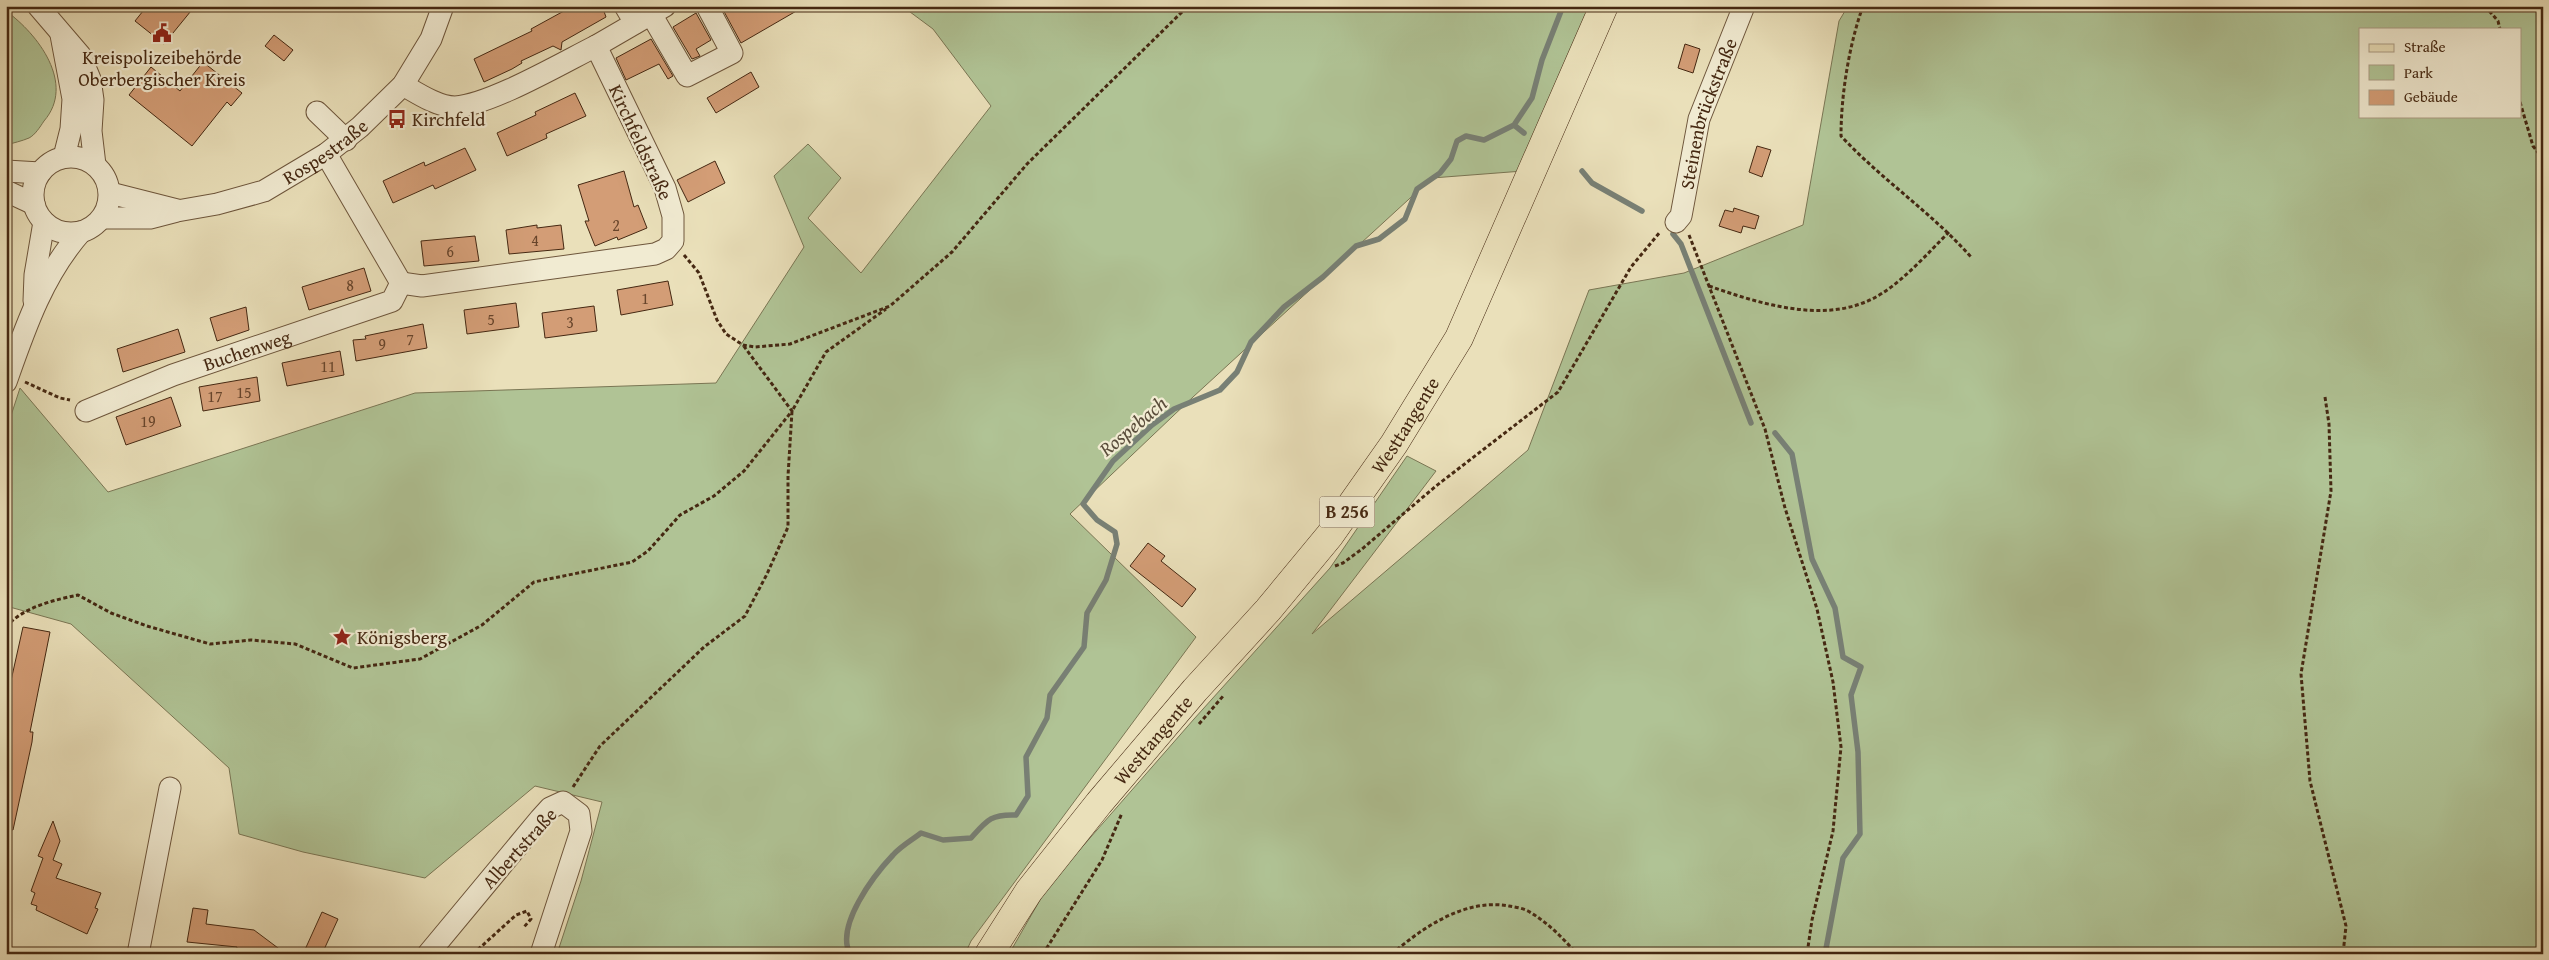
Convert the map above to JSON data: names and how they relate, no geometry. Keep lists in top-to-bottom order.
{
  "streets": {
    "main road": ["Westtangente", "B 256"],
    "street": [
      "Steinenbrückstraße",
      "Kirchfeldstraße",
      "Rospestraße",
      "Buchenweg",
      "Albertstraße"
    ]
  },
  "water": ["Rospebach"],
  "places": {
    "public building": ["Kreispolizeibehörde Oberbergischer Kreis"],
    "bus stop": ["Kirchfeld"],
    "place": ["Königsberg"]
  },
  "house_numbers": [
    "2",
    "4",
    "6",
    "8",
    "1",
    "5",
    "3",
    "7",
    "9",
    "11",
    "15",
    "17",
    "19"
  ],
  "legend": ["Straße", "Park", "Gebäude"]
}
